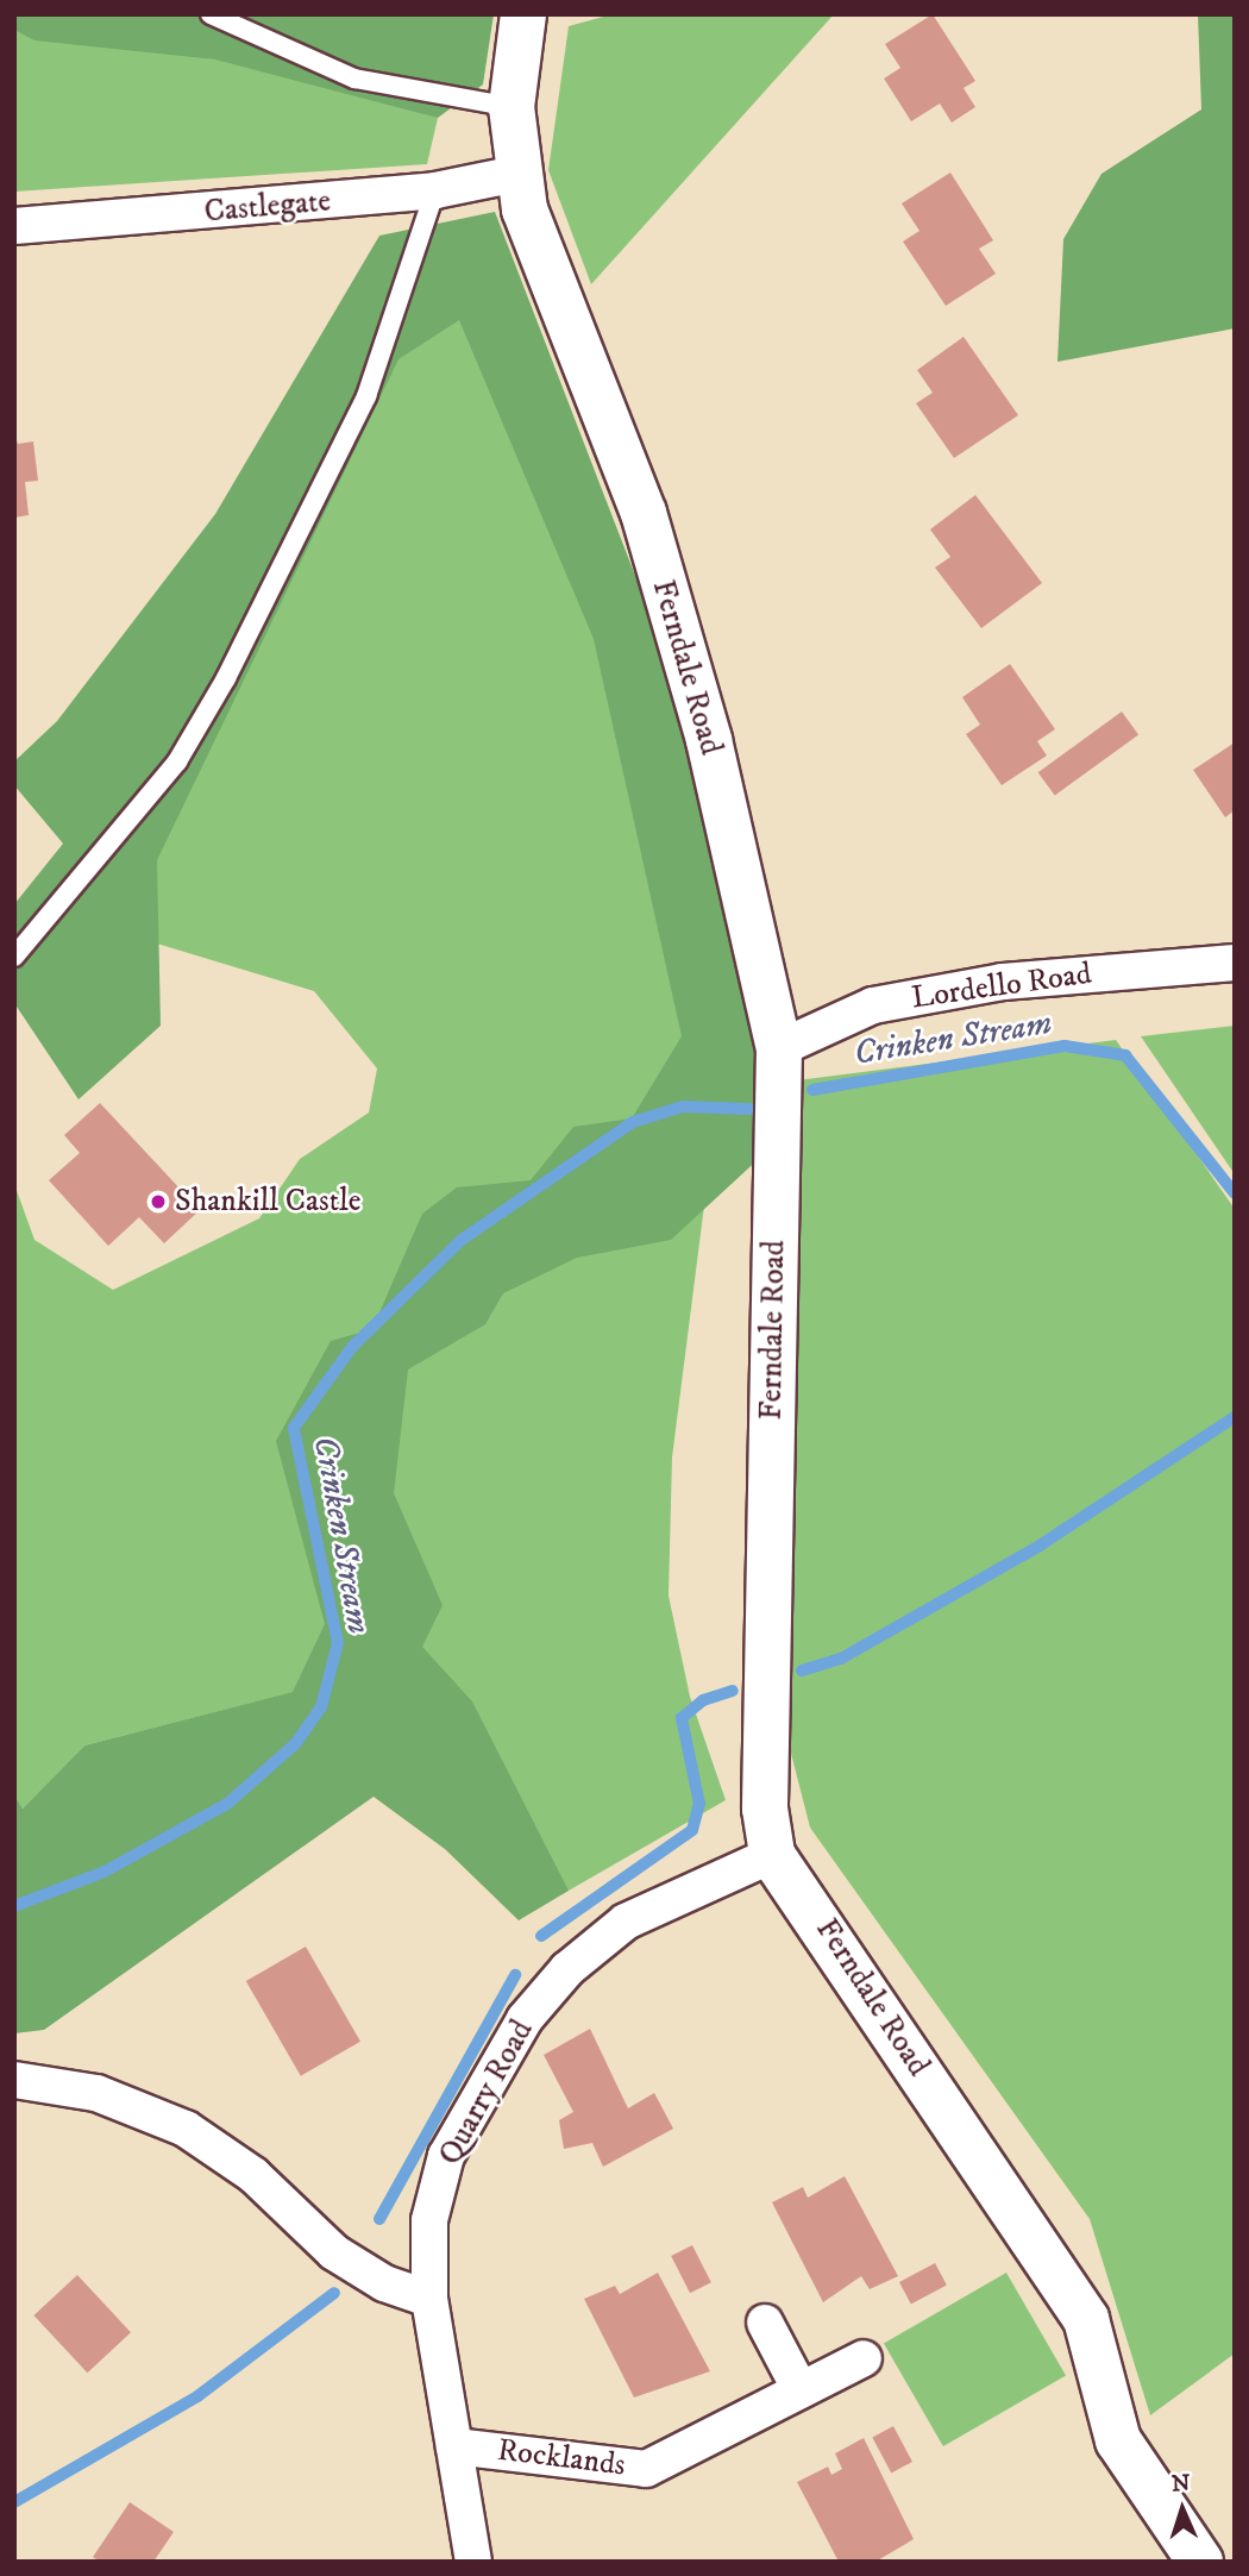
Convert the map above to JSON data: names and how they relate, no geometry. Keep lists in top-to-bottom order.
{
  "streets": {
    "street": [
      "Castlegate",
      "Ferndale Road",
      "Lordello Road",
      "Quarry Road",
      "Rocklands"
    ]
  },
  "crossings": [
    ["Castlegate", "Ferndale Road"],
    ["Ferndale Road", "Lordello Road"],
    ["Ferndale Road", "Quarry Road"],
    ["Quarry Road", "Rocklands"]
  ],
  "water": ["Crinken Stream"],
  "places": ["Shankill Castle"],
  "north": "top"
}
